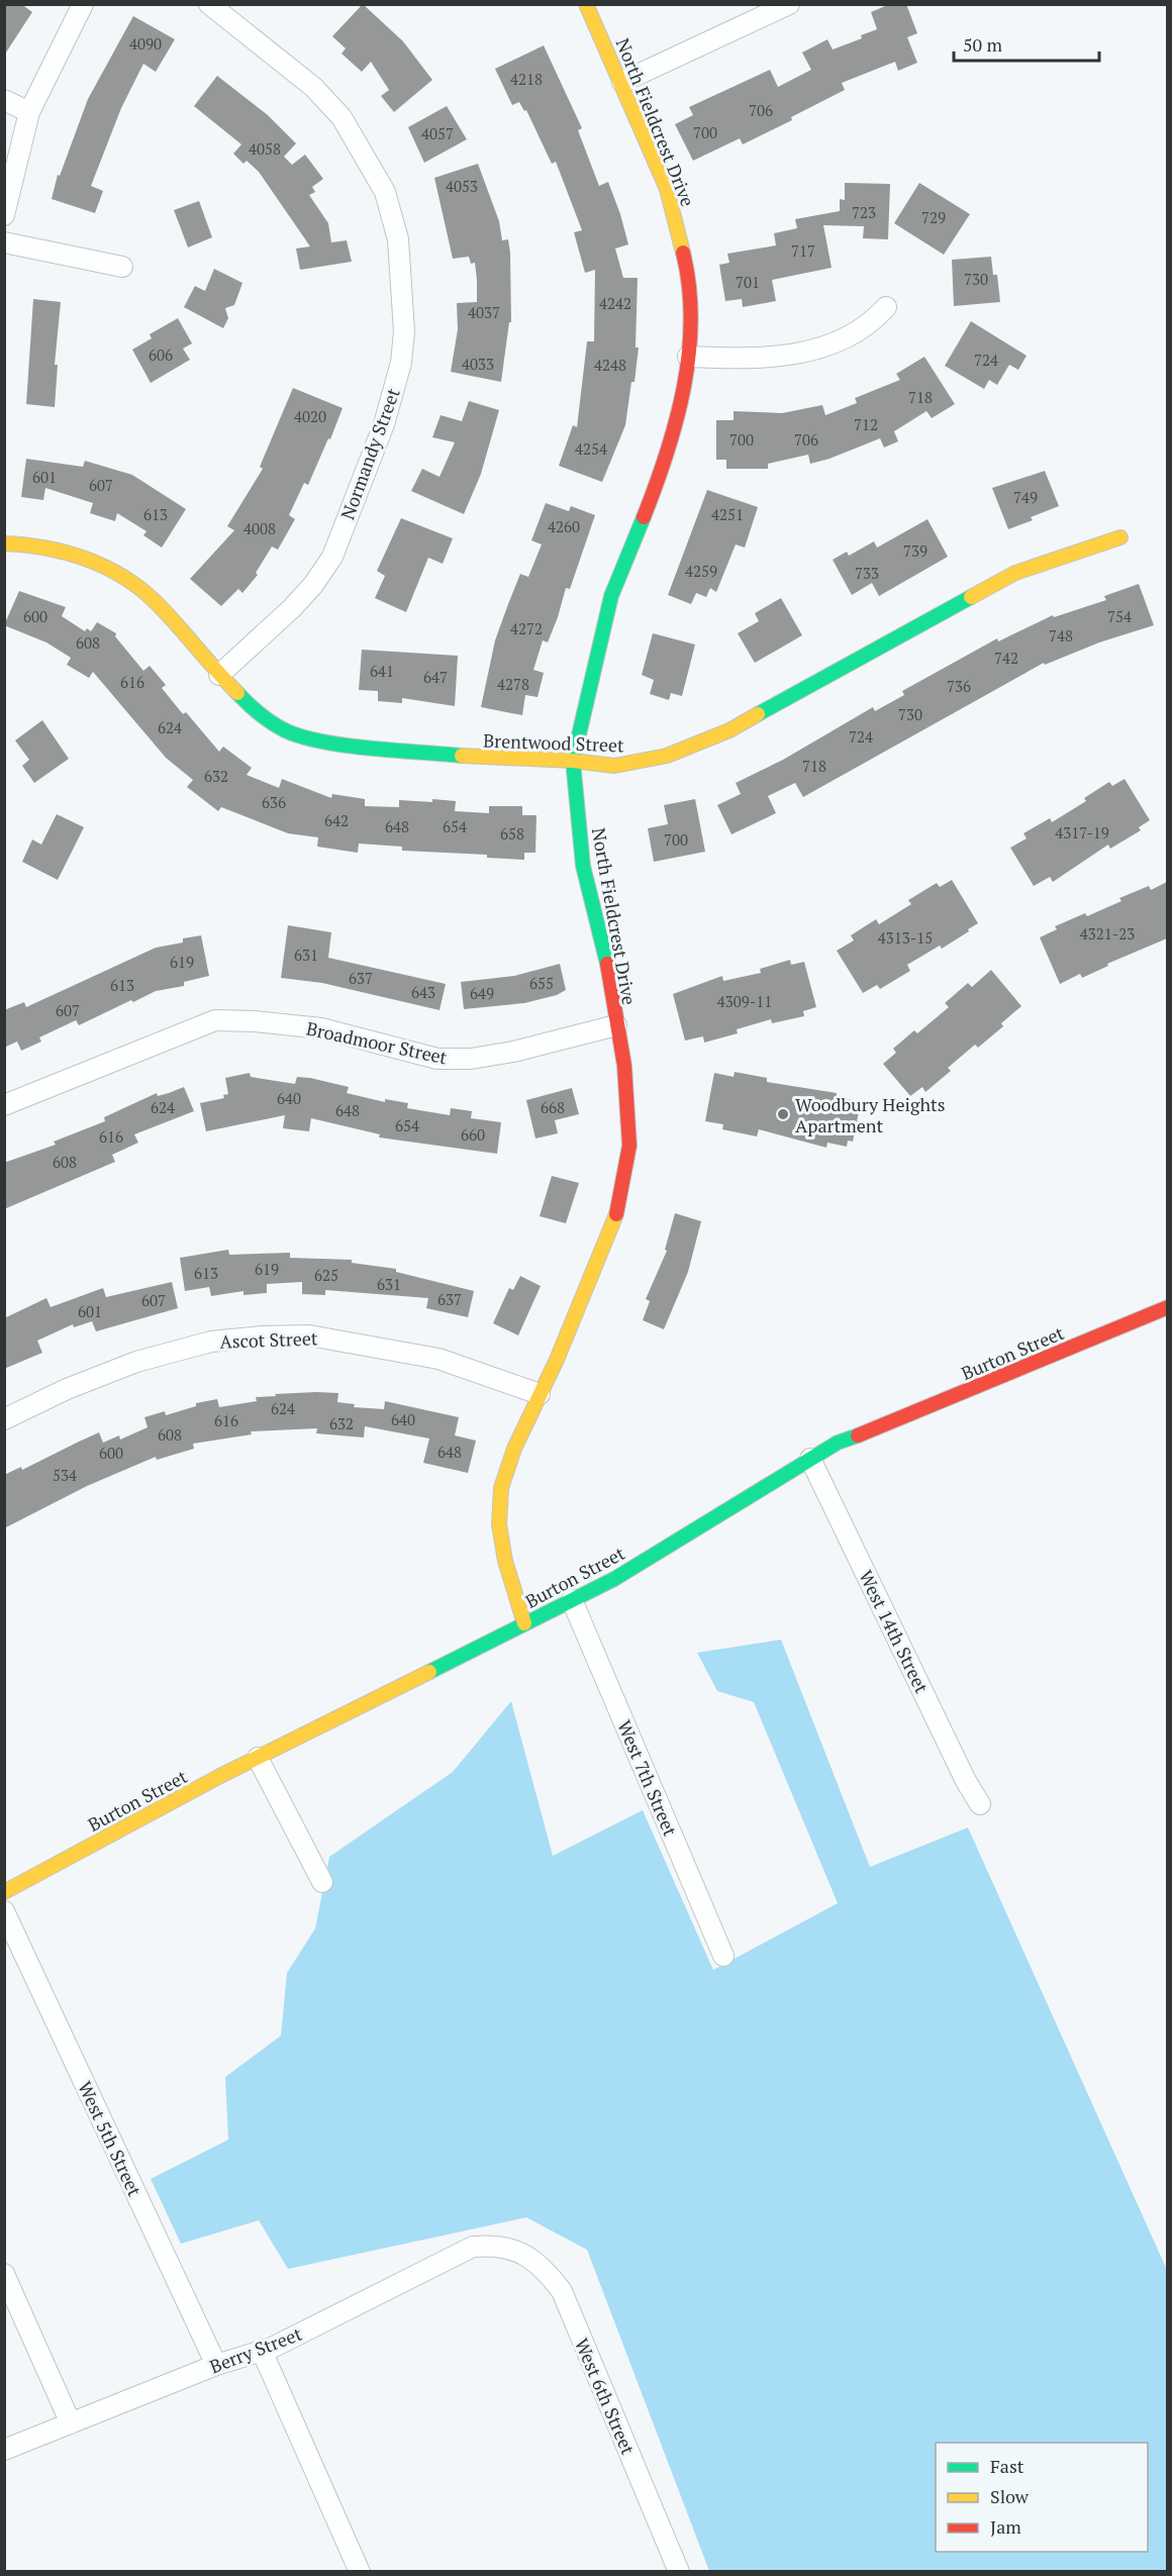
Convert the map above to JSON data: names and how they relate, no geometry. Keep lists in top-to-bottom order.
{
  "streets": {
    "street": [
      "North Fieldcrest Drive",
      "Normandy Street",
      "Brentwood Street",
      "Broadmoor Street",
      "Ascot Street",
      "Burton Street",
      "West 14th Street",
      "West 7th Street",
      "West 5th Street",
      "Berry Street",
      "West 6th Street"
    ]
  },
  "crossings": [
    ["North Fieldcrest Drive", "Brentwood Street"],
    ["North Fieldcrest Drive", "Broadmoor Street"],
    ["North Fieldcrest Drive", "Ascot Street"],
    ["North Fieldcrest Drive", "Burton Street"],
    ["Normandy Street", "Brentwood Street"],
    ["Burton Street", "West 14th Street"],
    ["Burton Street", "West 7th Street"],
    ["West 5th Street", "Berry Street"],
    ["Berry Street", "West 6th Street"]
  ],
  "places": ["Woodbury Heights Apartment"],
  "house_numbers": [
    "4090",
    "4218",
    "706",
    "700",
    "4057",
    "4058",
    "4053",
    "723",
    "729",
    "717",
    "730",
    "701",
    "4242",
    "4037",
    "606",
    "724",
    "4033",
    "4248",
    "718",
    "4020",
    "712",
    "700",
    "706",
    "4254",
    "601",
    "607",
    "749",
    "613",
    "4251",
    "4260",
    "4008",
    "739",
    "4259",
    "733",
    "600",
    "754",
    "4272",
    "748",
    "608",
    "742",
    "641",
    "647",
    "616",
    "4278",
    "736",
    "730",
    "624",
    "724",
    "718",
    "632",
    "636",
    "642",
    "648",
    "654",
    "4317-19",
    "658",
    "700",
    "4321-23",
    "4313-15",
    "631",
    "619",
    "637",
    "655",
    "613",
    "643",
    "649",
    "4309-11",
    "607",
    "640",
    "624",
    "668",
    "648",
    "654",
    "660",
    "616",
    "608",
    "619",
    "613",
    "625",
    "631",
    "637",
    "607",
    "601",
    "624",
    "640",
    "616",
    "632",
    "608",
    "648",
    "600",
    "534"
  ],
  "legend": ["Fast", "Slow", "Jam"],
  "scale_bar": "50 m"
}
